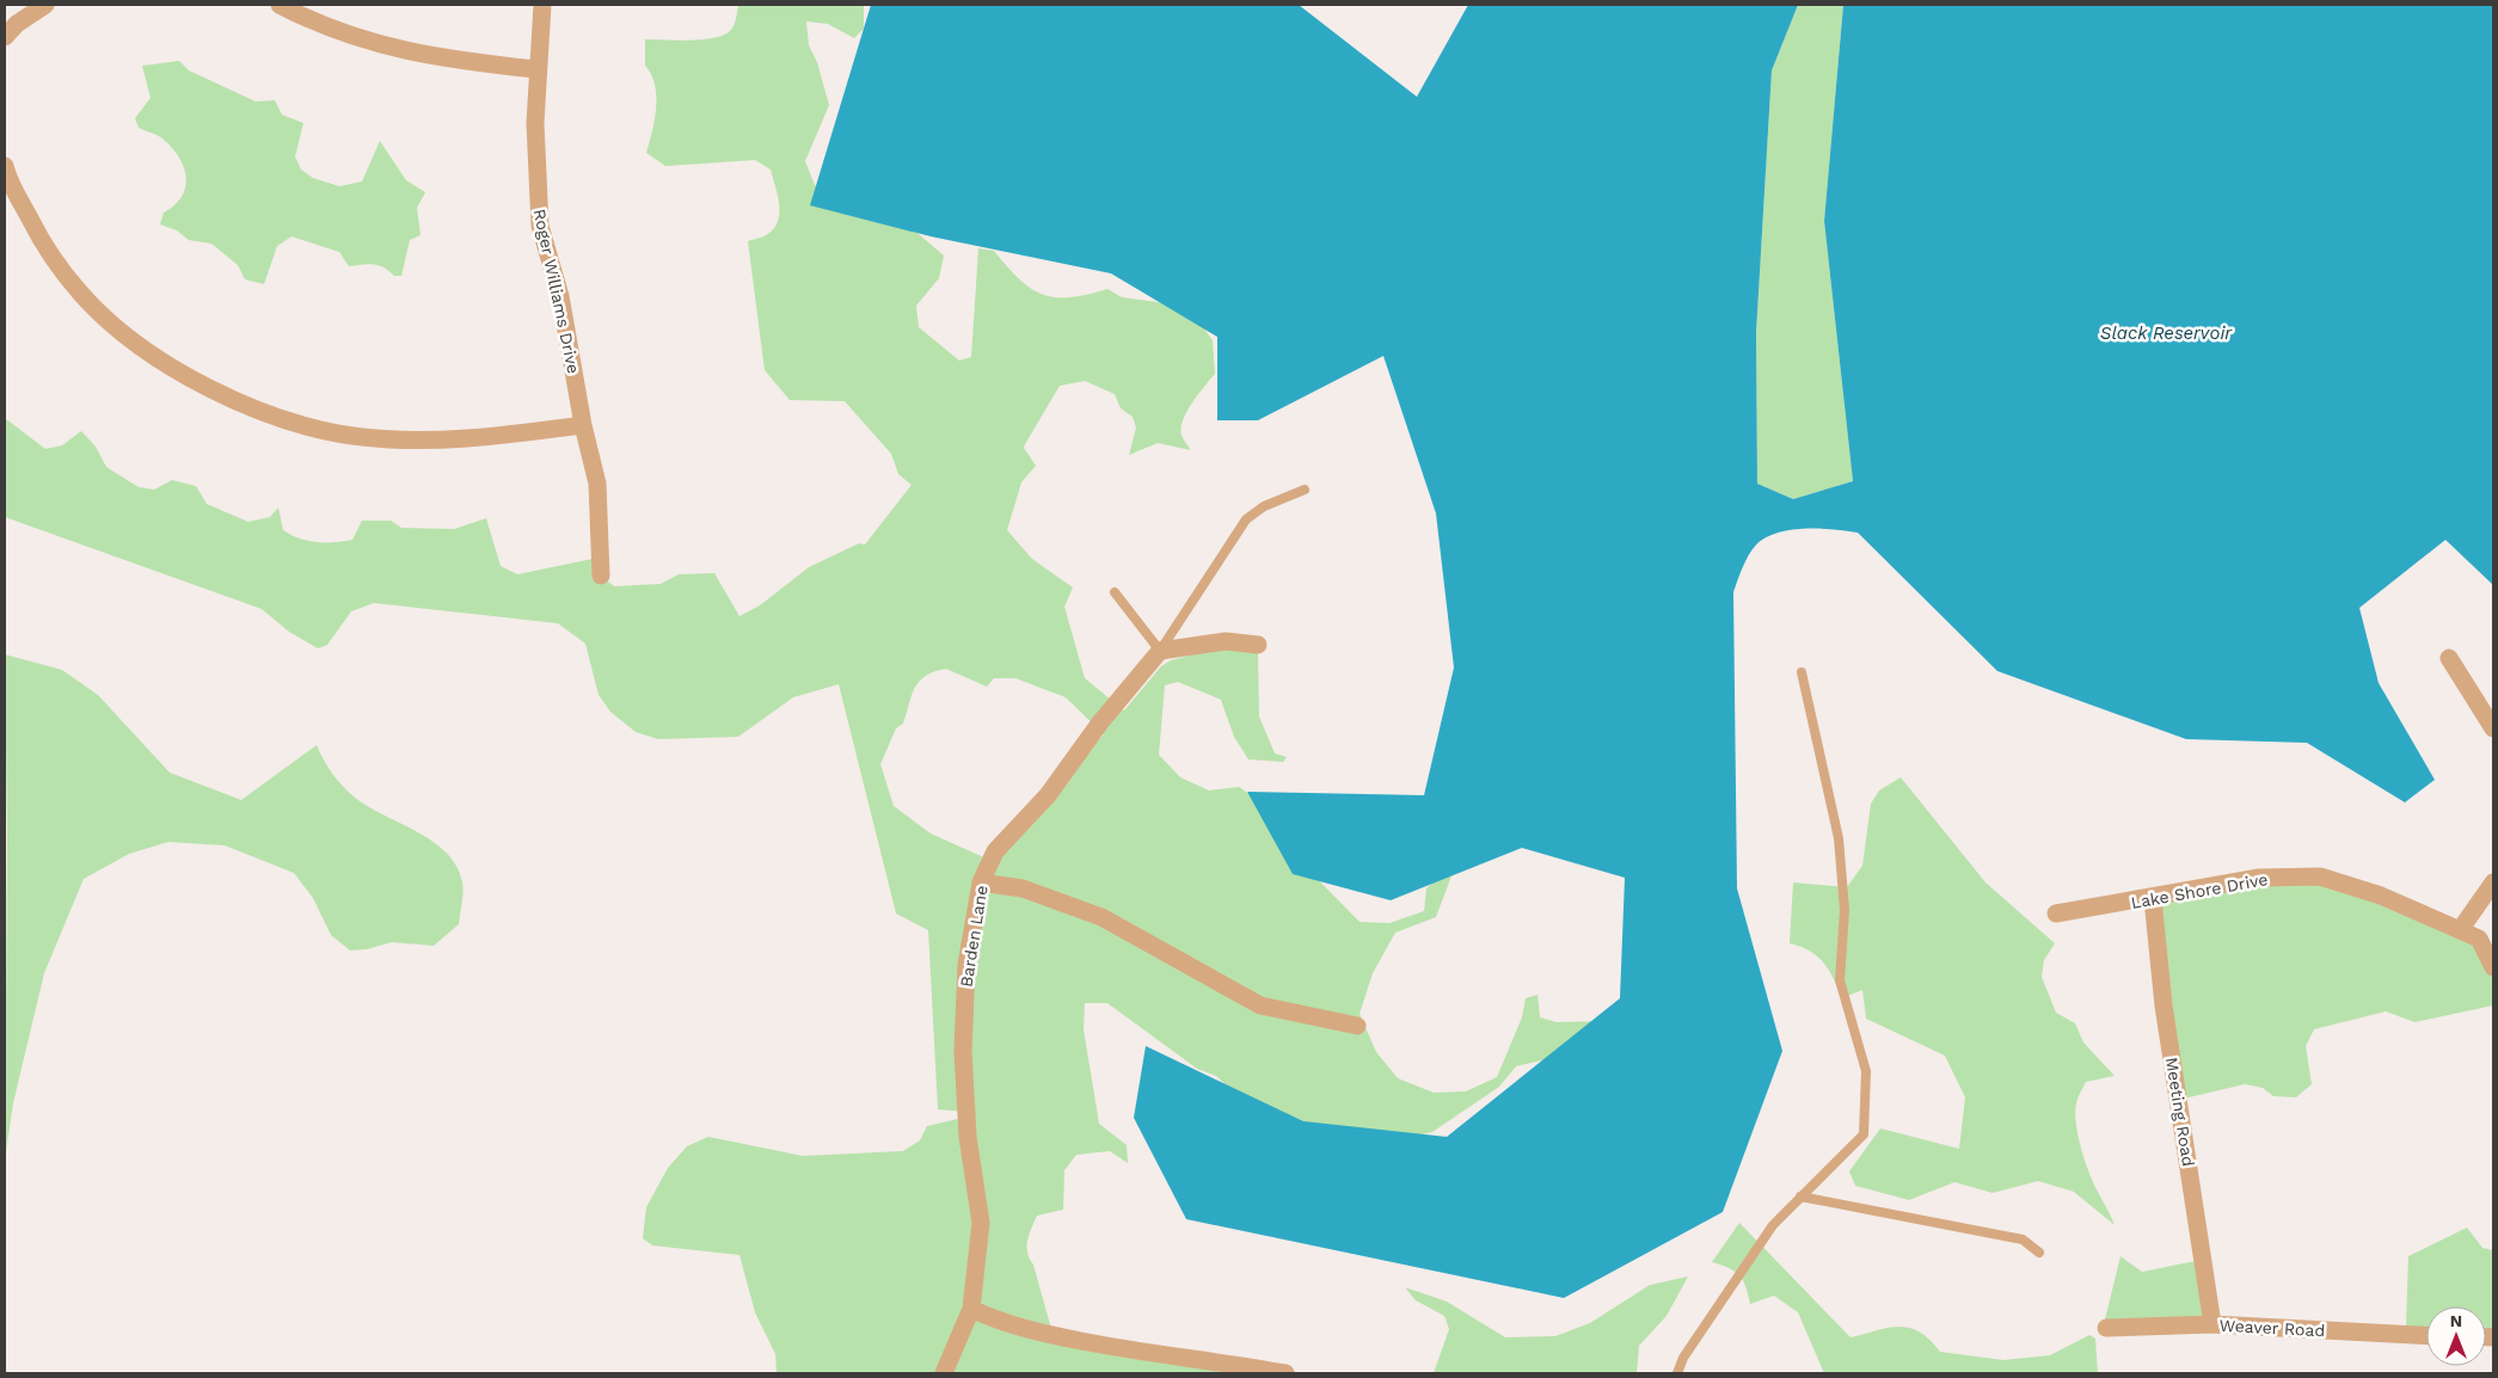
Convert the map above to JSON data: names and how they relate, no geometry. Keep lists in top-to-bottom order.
{
  "streets": {
    "street": [
      "Roger Williams Drive",
      "Lake Shore Drive",
      "Barden Lane",
      "Meeting Road",
      "Weaver Road"
    ]
  },
  "crossings": [
    ["Lake Shore Drive", "Meeting Road"],
    ["Meeting Road", "Weaver Road"]
  ],
  "water": ["Slack Reservoir"],
  "north": "top"
}
